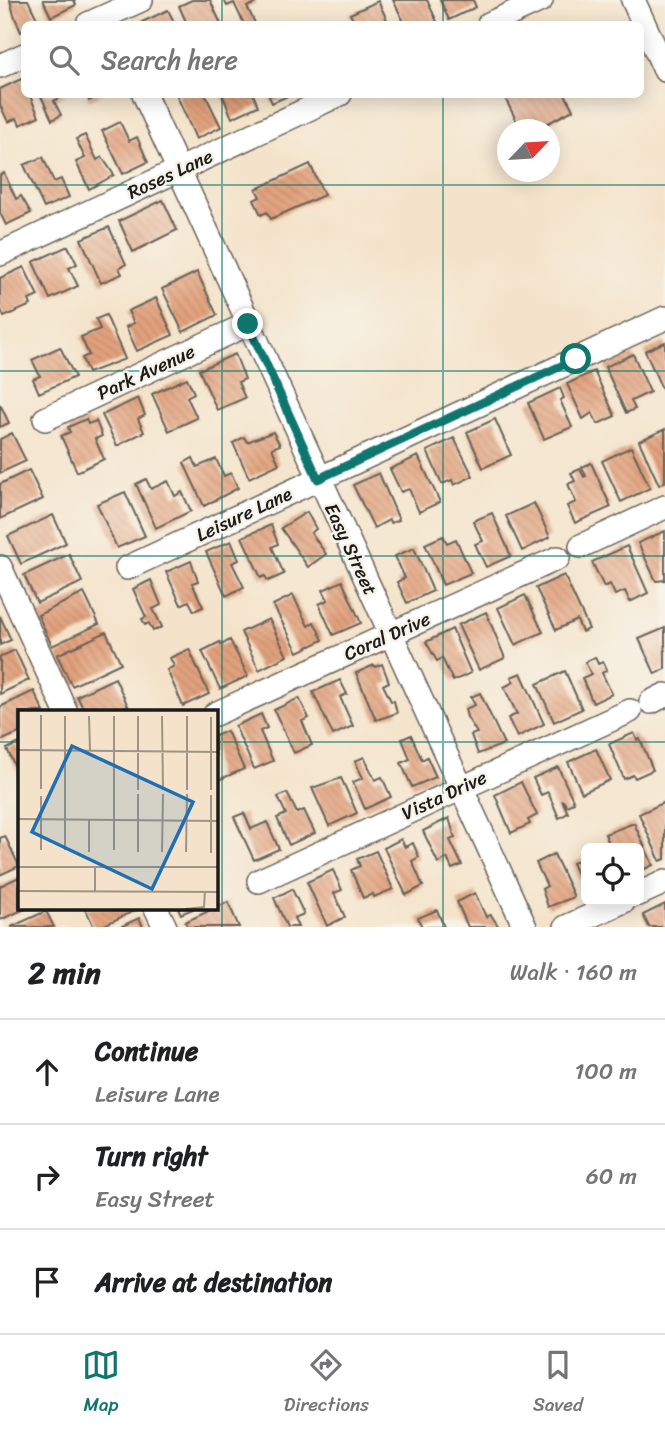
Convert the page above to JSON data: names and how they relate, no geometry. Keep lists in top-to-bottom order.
{
  "streets": {
    "street": [
      "Roses Lane",
      "Park Avenue",
      "Leisure Lane",
      "Easy Street",
      "Coral Drive",
      "Vista Drive"
    ]
  },
  "crossings": [
    ["Roses Lane", "Easy Street"],
    ["Park Avenue", "Easy Street"],
    ["Leisure Lane", "Easy Street"],
    ["Easy Street", "Coral Drive"],
    ["Easy Street", "Vista Drive"]
  ],
  "north": "top right",
  "page": {
    "search": "Search here",
    "heading": ["2 min", "Walk · 160 m"],
    "list": [
      ["Continue", "Leisure Lane", "100 m"],
      ["Turn right", "Easy Street", "60 m"],
      "Arrive at destination"
    ],
    "nav": ["Map", "Directions", "Saved"]
  }
}
